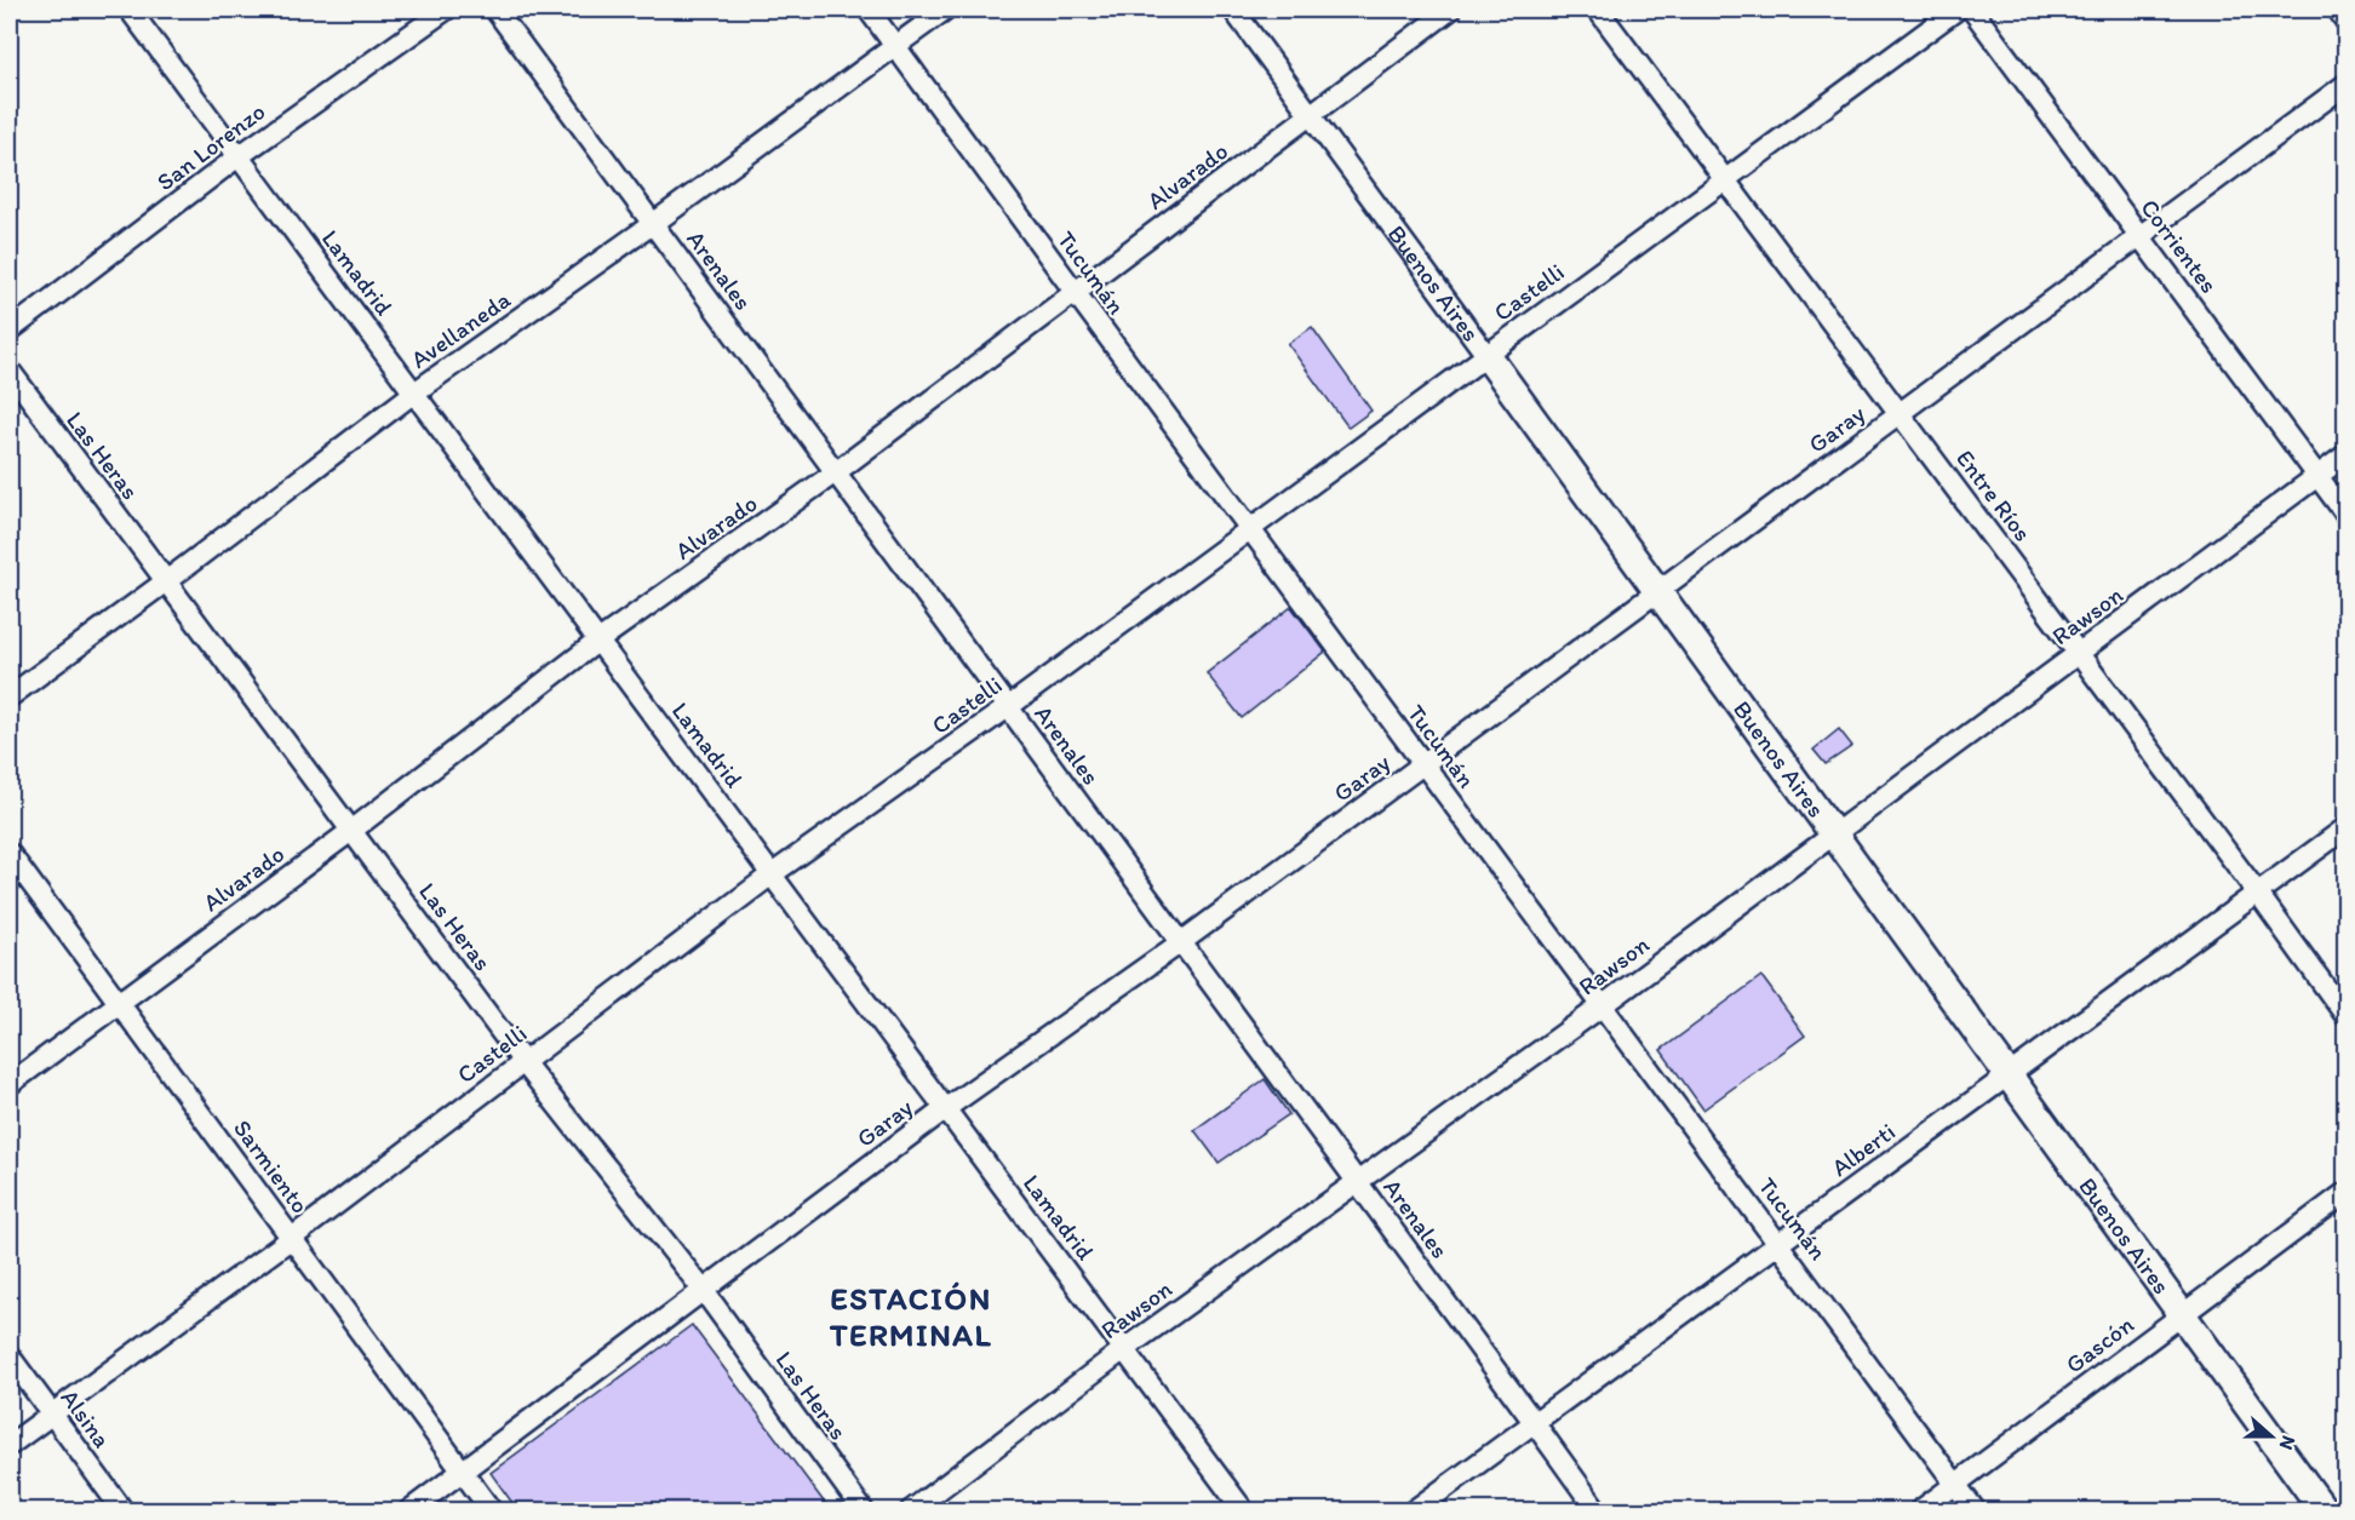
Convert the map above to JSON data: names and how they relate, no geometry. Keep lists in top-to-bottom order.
{
  "streets": {
    "street": [
      "San Lorenzo",
      "Alvarado",
      "Corrientes",
      "Arenales",
      "Lamadrid",
      "Tucumán",
      "Buenos Aires",
      "Castelli",
      "Avellaneda",
      "Garay",
      "Las Heras",
      "Entre Ríos",
      "Rawson",
      "Alberti",
      "Sarmiento",
      "Gascón",
      "Alsina"
    ]
  },
  "crossings": [
    ["San Lorenzo", "Lamadrid"],
    ["Alvarado", "Arenales"],
    ["Alvarado", "Lamadrid"],
    ["Alvarado", "Tucumán"],
    ["Alvarado", "Buenos Aires"],
    ["Alvarado", "Las Heras"],
    ["Alvarado", "Sarmiento"],
    ["Corrientes", "Garay"],
    ["Corrientes", "Rawson"],
    ["Arenales", "Castelli"],
    ["Arenales", "Avellaneda"],
    ["Arenales", "Garay"],
    ["Arenales", "Rawson"],
    ["Arenales", "Alberti"],
    ["Lamadrid", "Castelli"],
    ["Lamadrid", "Avellaneda"],
    ["Lamadrid", "Garay"],
    ["Lamadrid", "Rawson"],
    ["Tucumán", "Castelli"],
    ["Tucumán", "Avellaneda"],
    ["Tucumán", "Garay"],
    ["Tucumán", "Rawson"],
    ["Tucumán", "Alberti"],
    ["Tucumán", "Gascón"],
    ["Buenos Aires", "Castelli"],
    ["Buenos Aires", "Garay"],
    ["Buenos Aires", "Rawson"],
    ["Buenos Aires", "Alberti"],
    ["Buenos Aires", "Gascón"],
    ["Castelli", "Las Heras"],
    ["Castelli", "Entre Ríos"],
    ["Castelli", "Sarmiento"],
    ["Castelli", "Alsina"],
    ["Avellaneda", "Las Heras"],
    ["Garay", "Las Heras"],
    ["Garay", "Entre Ríos"],
    ["Garay", "Sarmiento"],
    ["Entre Ríos", "Rawson"],
    ["Entre Ríos", "Alberti"]
  ],
  "districts": ["ESTACIÓN TERMINAL"],
  "north": "right"
}
